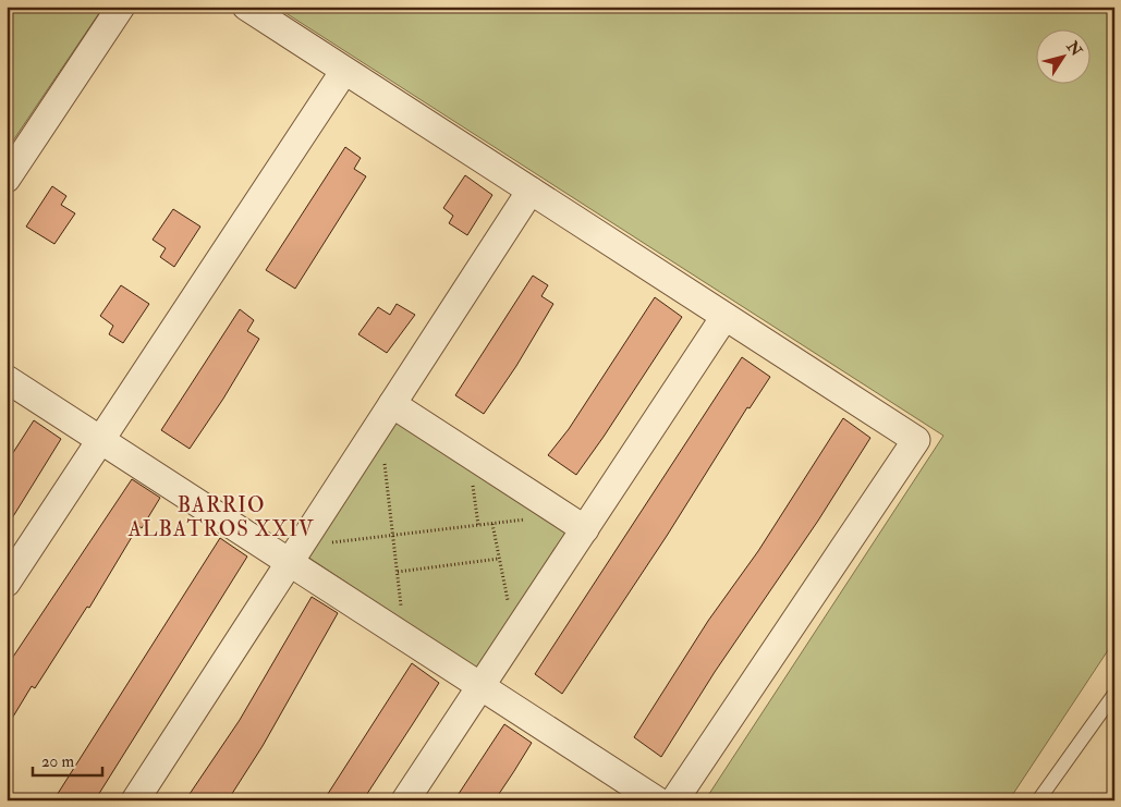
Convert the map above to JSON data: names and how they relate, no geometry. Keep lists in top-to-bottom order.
{
  "districts": ["BARRIO ALBATROS XXIV"],
  "scale_bar": "20 m",
  "north": "top right"
}
